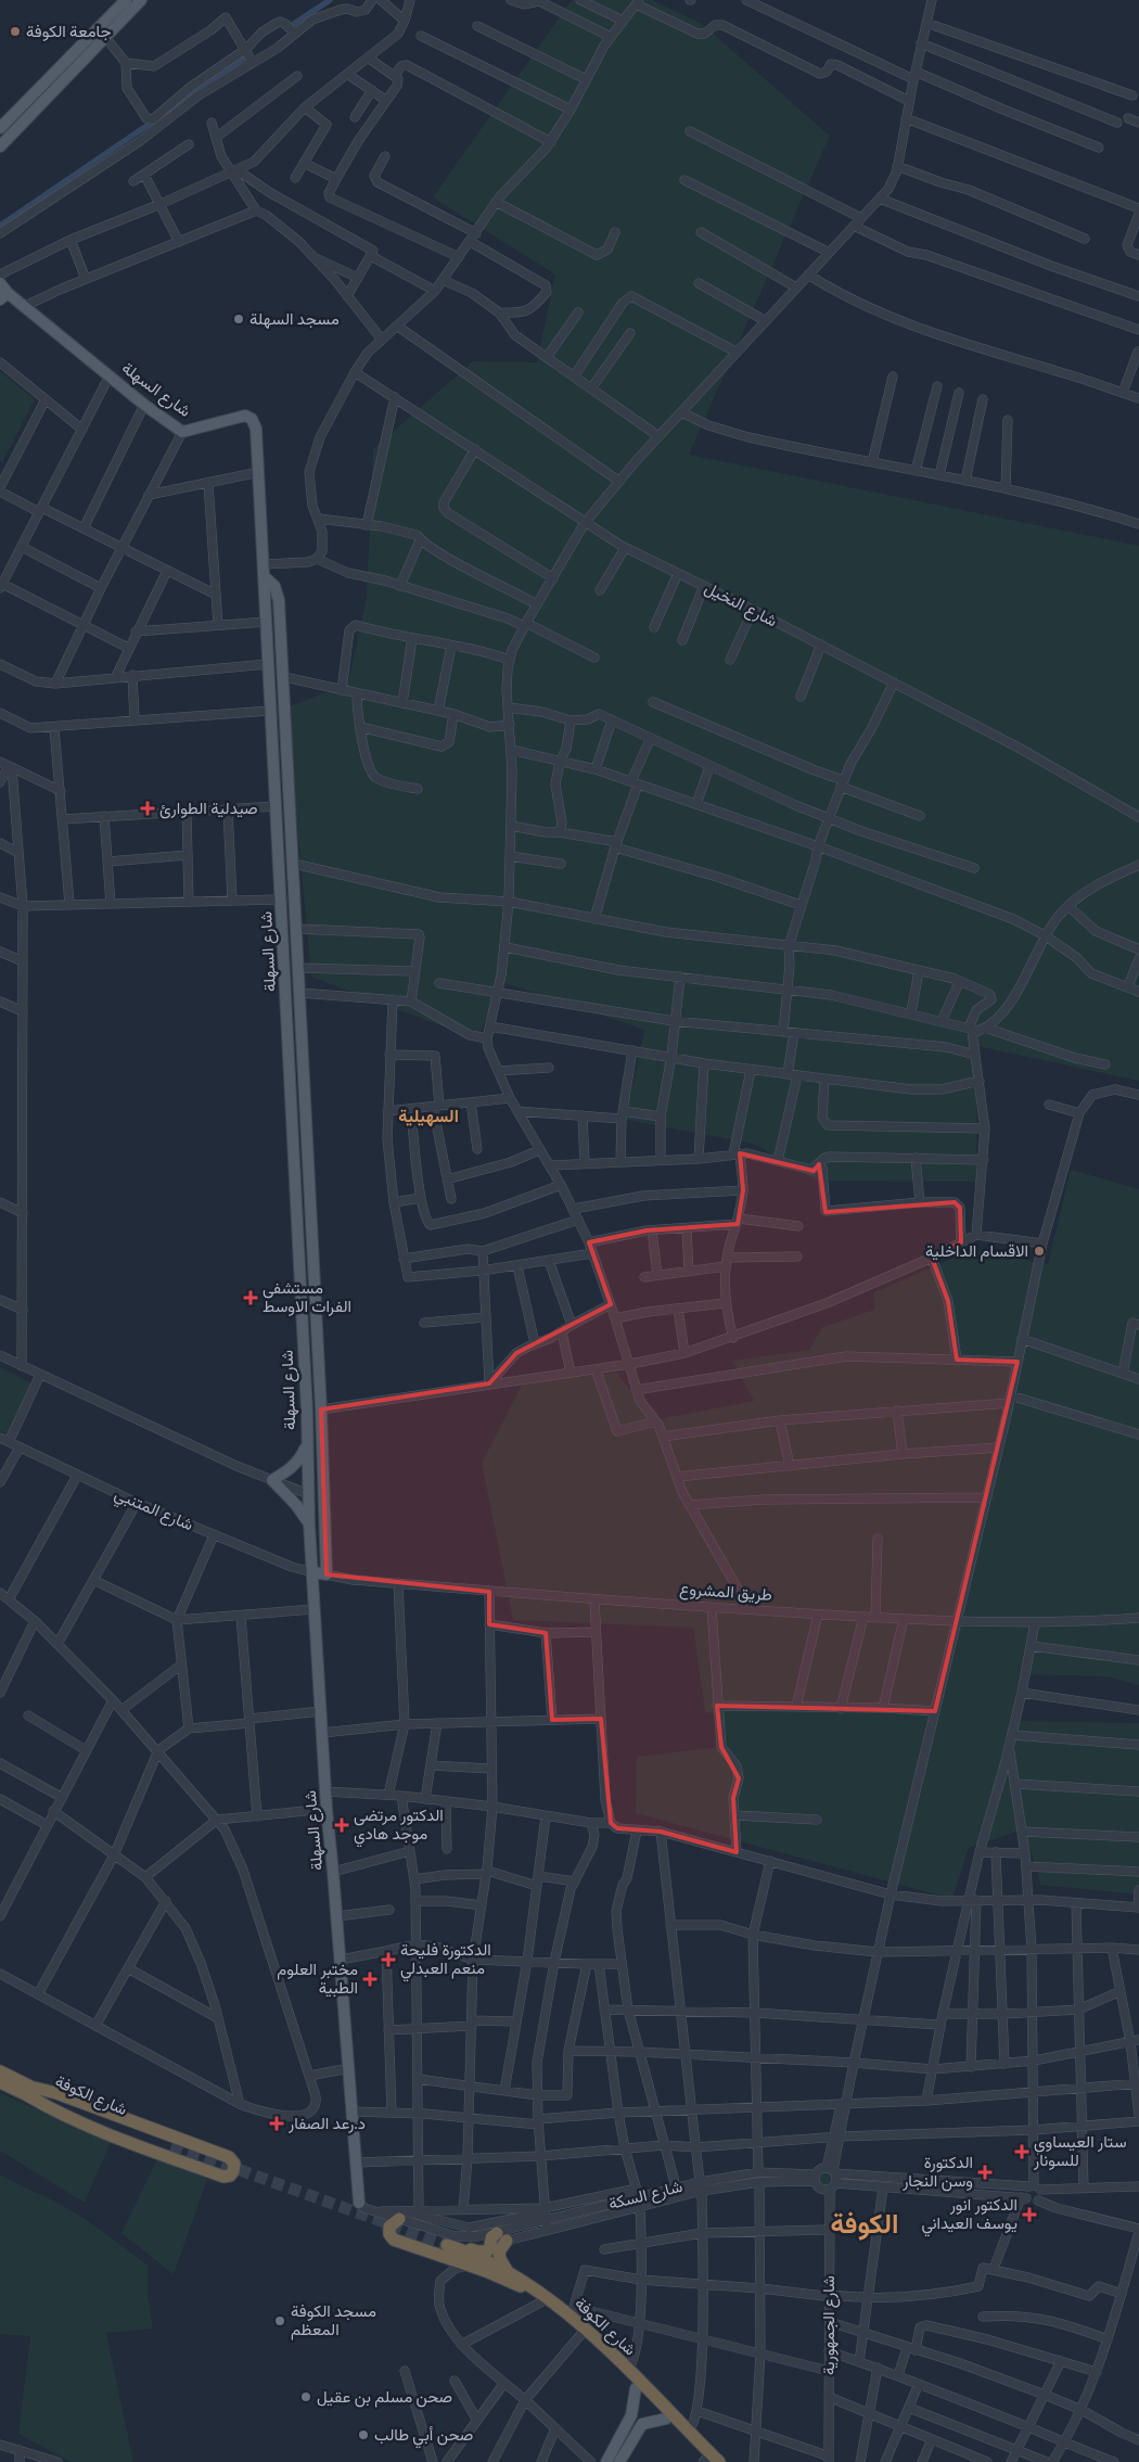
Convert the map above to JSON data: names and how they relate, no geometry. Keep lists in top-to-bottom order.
{
  "streets": {
    "highway": ["شارع الكوفة"],
    "main road": ["شارع السهلة", "طريق المشروع"],
    "street": [
      "شارع النخيل",
      "شارع المتنبي",
      "شارع السكة",
      "شارع الجمهورية"
    ]
  },
  "crossings": [
    ["شارع السهلة", "شارع المتنبي"],
    ["شارع السهلة", "طريق المشروع"],
    ["شارع المتنبي", "طريق المشروع"]
  ],
  "districts": ["السهيلية", "الكوفة"],
  "places": {
    "other": [
      "جامعة الكوفة",
      "مسجد السهلة",
      "الاقسام الداخلية",
      "مسجد الكوفة المعظم",
      "صحن مسلم بن عقيل",
      "صحن أبي طالب"
    ],
    "health": [
      "صيدلية الطوارئ",
      "مستشفى الفرات الاوسط",
      "الدكتور مرتضى موجد هادي",
      "الدكتورة فليحة منعم العبدلي",
      "مختبر العلوم الطبية",
      "د.رعد الصفار",
      "ستار العيساوي للسونار",
      "الدكتورة وسن النجار",
      "الدكتور انور يوسف العيداني"
    ]
  }
}
